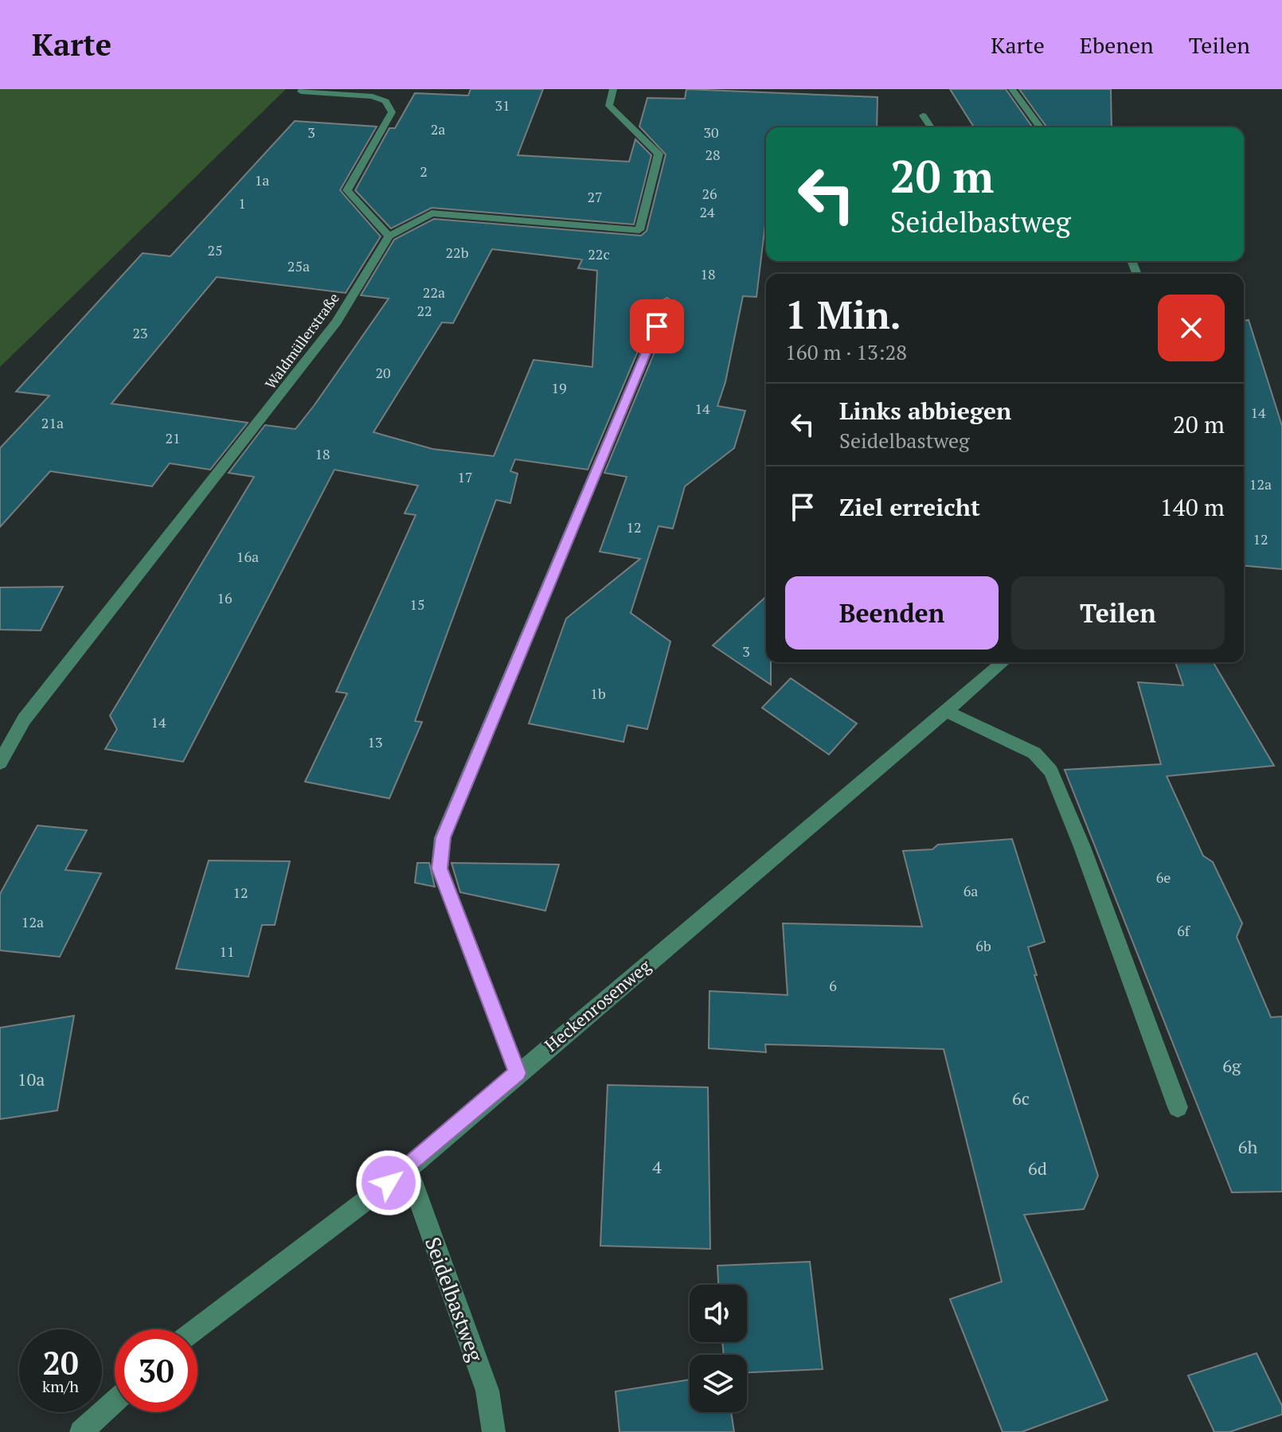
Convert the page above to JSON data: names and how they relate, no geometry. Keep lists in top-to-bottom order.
{
  "streets": {
    "street": ["Waldmüllerstraße", "Heckenrosenweg", "Seidelbastweg"]
  },
  "crossings": [
    ["Heckenrosenweg", "Seidelbastweg"]
  ],
  "house_numbers": [
    "31",
    "2a",
    "3",
    "30",
    "28",
    "2",
    "1a",
    "26",
    "27",
    "1",
    "24",
    "25",
    "22b",
    "22c",
    "25a",
    "18",
    "22a",
    "22",
    "23",
    "20",
    "19",
    "14",
    "14",
    "21a",
    "21",
    "18",
    "17",
    "12a",
    "12",
    "12",
    "16a",
    "16",
    "15",
    "3",
    "1b",
    "14",
    "13",
    "6e",
    "6a",
    "12",
    "12a",
    "6f",
    "6b",
    "11",
    "6",
    "6g",
    "10a",
    "6c",
    "6h",
    "4",
    "6d"
  ],
  "page": {
    "header": "Karte",
    "nav": ["Karte", "Ebenen", "Teilen"],
    "turn": ["20 m", "Seidelbastweg"],
    "heading": ["1 Min.", "160 m · 13:28"],
    "list": [
      {
        "name": "Links abbiegen",
        "note": "Seidelbastweg",
        "value": "20 m"
      },
      {
        "name": "Ziel erreicht",
        "value": "140 m"
      }
    ],
    "buttons": ["Beenden", "Teilen"],
    "speed": "20 km/h",
    "limit": "30"
  }
}
